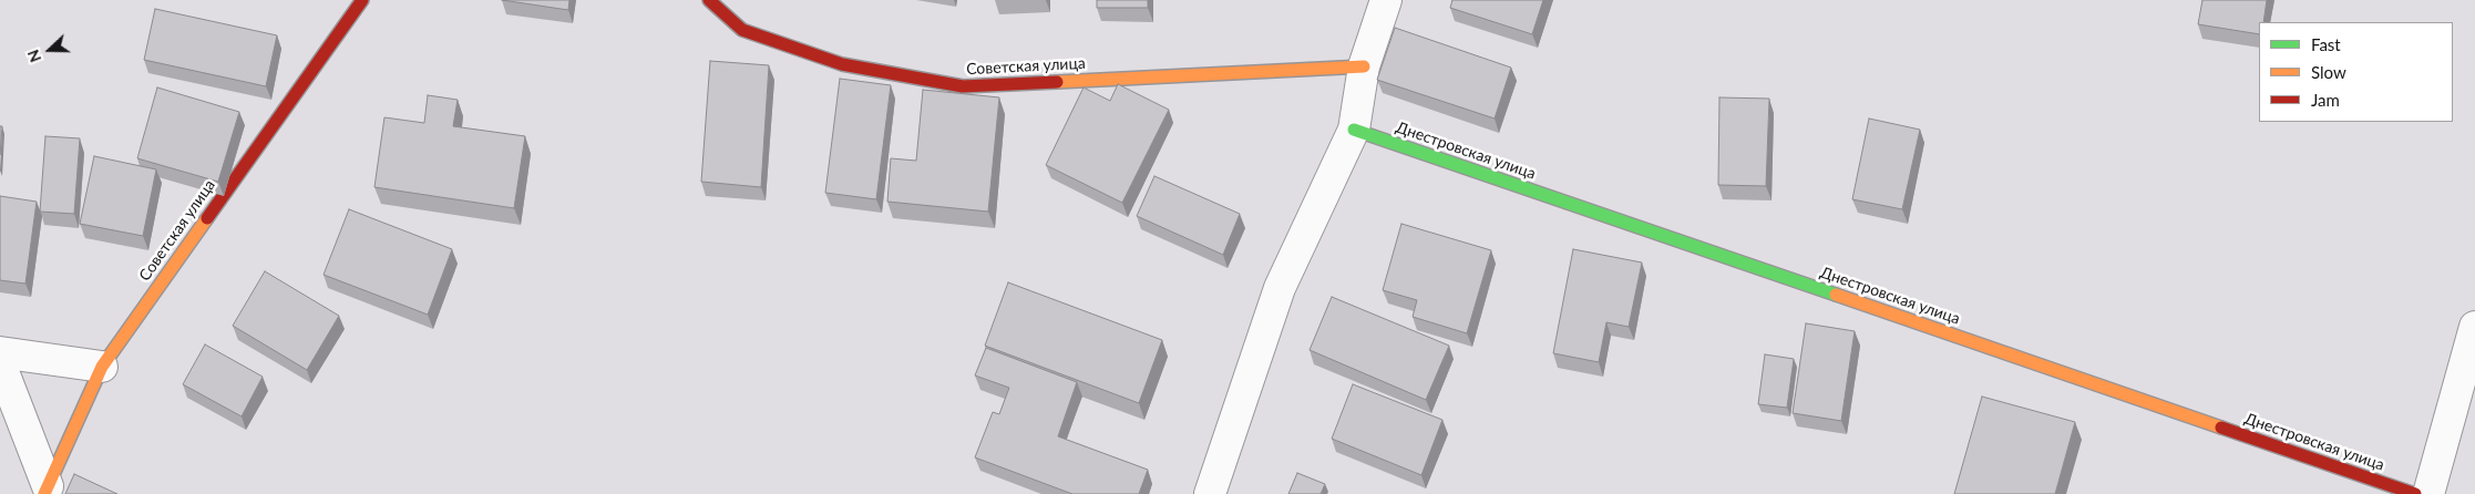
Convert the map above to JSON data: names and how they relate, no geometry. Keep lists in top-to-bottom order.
{
  "streets": {
    "street": ["Советская улица", "Днестровская улица"]
  },
  "legend": ["Fast", "Slow", "Jam"],
  "north": "left"
}
